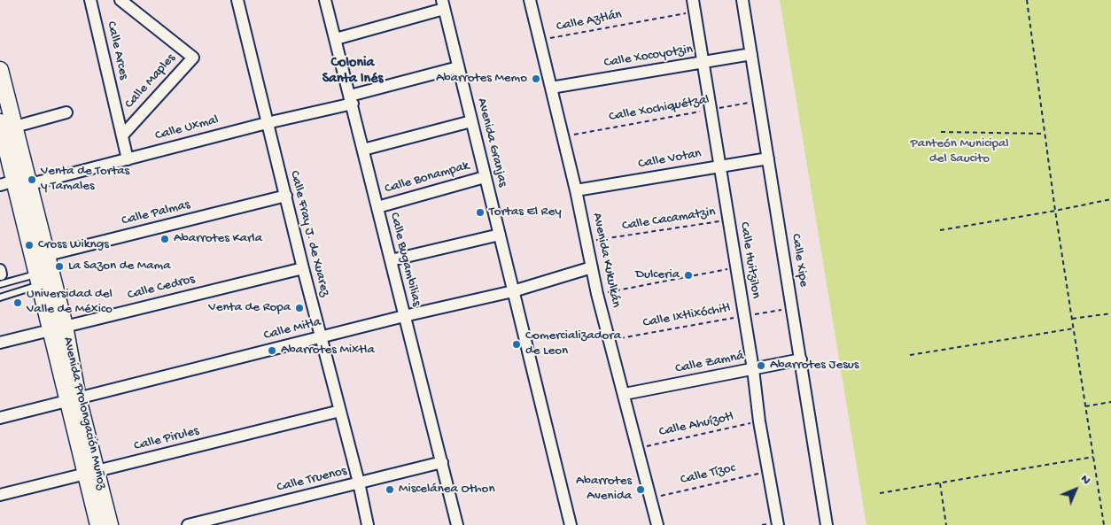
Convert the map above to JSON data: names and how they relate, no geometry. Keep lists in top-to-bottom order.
{
  "streets": {
    "street": [
      "Calle Arces",
      "Calle Xocoyotzin",
      "Calle Maples",
      "Calle Uxmal",
      "Avenida Granjas",
      "Calle Votan",
      "Calle Bonampak",
      "Calle Palmas",
      "Calle Fray J. de Xuarez",
      "Calle Bugambilias",
      "Avenida Kukulkán",
      "Calle Huitzilon",
      "Calle Xipe",
      "Calle Cedros",
      "Calle Mitla",
      "Calle Zamná",
      "Avenida Prolongación Muñoz",
      "Calle Pirules",
      "Calle Truenos"
    ],
    "path": [
      "Calle Aztlán",
      "Calle Xochiquétzal",
      "Calle Cacamatzin",
      "Calle Ixtlixóchitl",
      "Calle Ahuízotl",
      "Calle Tízoc"
    ]
  },
  "crossings": [
    ["Calle Aztlán", "Avenida Kukulkán"],
    ["Calle Aztlán", "Calle Huitzilon"],
    ["Calle Arces", "Calle Maples"],
    ["Calle Arces", "Calle Uxmal"],
    ["Calle Xocoyotzin", "Avenida Kukulkán"],
    ["Calle Xocoyotzin", "Calle Huitzilon"],
    ["Calle Xocoyotzin", "Calle Xipe"],
    ["Calle Xochiquétzal", "Avenida Kukulkán"],
    ["Calle Xochiquétzal", "Calle Huitzilon"],
    ["Calle Xochiquétzal", "Calle Xipe"],
    ["Calle Uxmal", "Avenida Granjas"],
    ["Calle Uxmal", "Calle Fray J. de Xuarez"],
    ["Calle Uxmal", "Calle Bugambilias"],
    ["Calle Uxmal", "Avenida Prolongación Muñoz"],
    ["Avenida Granjas", "Calle Bonampak"],
    ["Avenida Granjas", "Calle Mitla"],
    ["Calle Votan", "Avenida Kukulkán"],
    ["Calle Votan", "Calle Huitzilon"],
    ["Calle Votan", "Calle Xipe"],
    ["Calle Bonampak", "Calle Bugambilias"],
    ["Calle Palmas", "Calle Fray J. de Xuarez"],
    ["Calle Palmas", "Avenida Prolongación Muñoz"],
    ["Calle Cacamatzin", "Avenida Kukulkán"],
    ["Calle Cacamatzin", "Calle Huitzilon"],
    ["Calle Fray J. de Xuarez", "Calle Cedros"],
    ["Calle Fray J. de Xuarez", "Calle Mitla"],
    ["Calle Fray J. de Xuarez", "Calle Pirules"],
    ["Calle Fray J. de Xuarez", "Calle Truenos"],
    ["Calle Bugambilias", "Calle Mitla"],
    ["Calle Bugambilias", "Calle Truenos"],
    ["Avenida Kukulkán", "Calle Ixtlixóchitl"],
    ["Avenida Kukulkán", "Calle Mitla"],
    ["Avenida Kukulkán", "Calle Zamná"],
    ["Avenida Kukulkán", "Calle Ahuízotl"],
    ["Avenida Kukulkán", "Calle Tízoc"],
    ["Calle Huitzilon", "Calle Ixtlixóchitl"],
    ["Calle Huitzilon", "Calle Zamná"],
    ["Calle Huitzilon", "Calle Ahuízotl"],
    ["Calle Huitzilon", "Calle Tízoc"],
    ["Calle Xipe", "Calle Ixtlixóchitl"],
    ["Calle Xipe", "Calle Zamná"],
    ["Calle Cedros", "Avenida Prolongación Muñoz"],
    ["Calle Mitla", "Avenida Prolongación Muñoz"],
    ["Avenida Prolongación Muñoz", "Calle Pirules"]
  ],
  "districts": ["Colonia Santa Inés"],
  "parks": ["Panteón Municipal del Saucito"],
  "places": [
    "Abarrotes Memo",
    "Venta de Tortas y Tamales",
    "Tortas El Rey",
    "Abarrotes Karla",
    "Cross Wikngs",
    "La Sazon de Mama",
    "Dulceria",
    "Universidad del Valle de México",
    "Venta de Ropa",
    "Comercializadora de Leon",
    "Abarrotes Mixtla",
    "Abarrotes Jesus",
    "Miscelánea Othon",
    "Abarrotes Avenida"
  ],
  "north": "top right"
}
